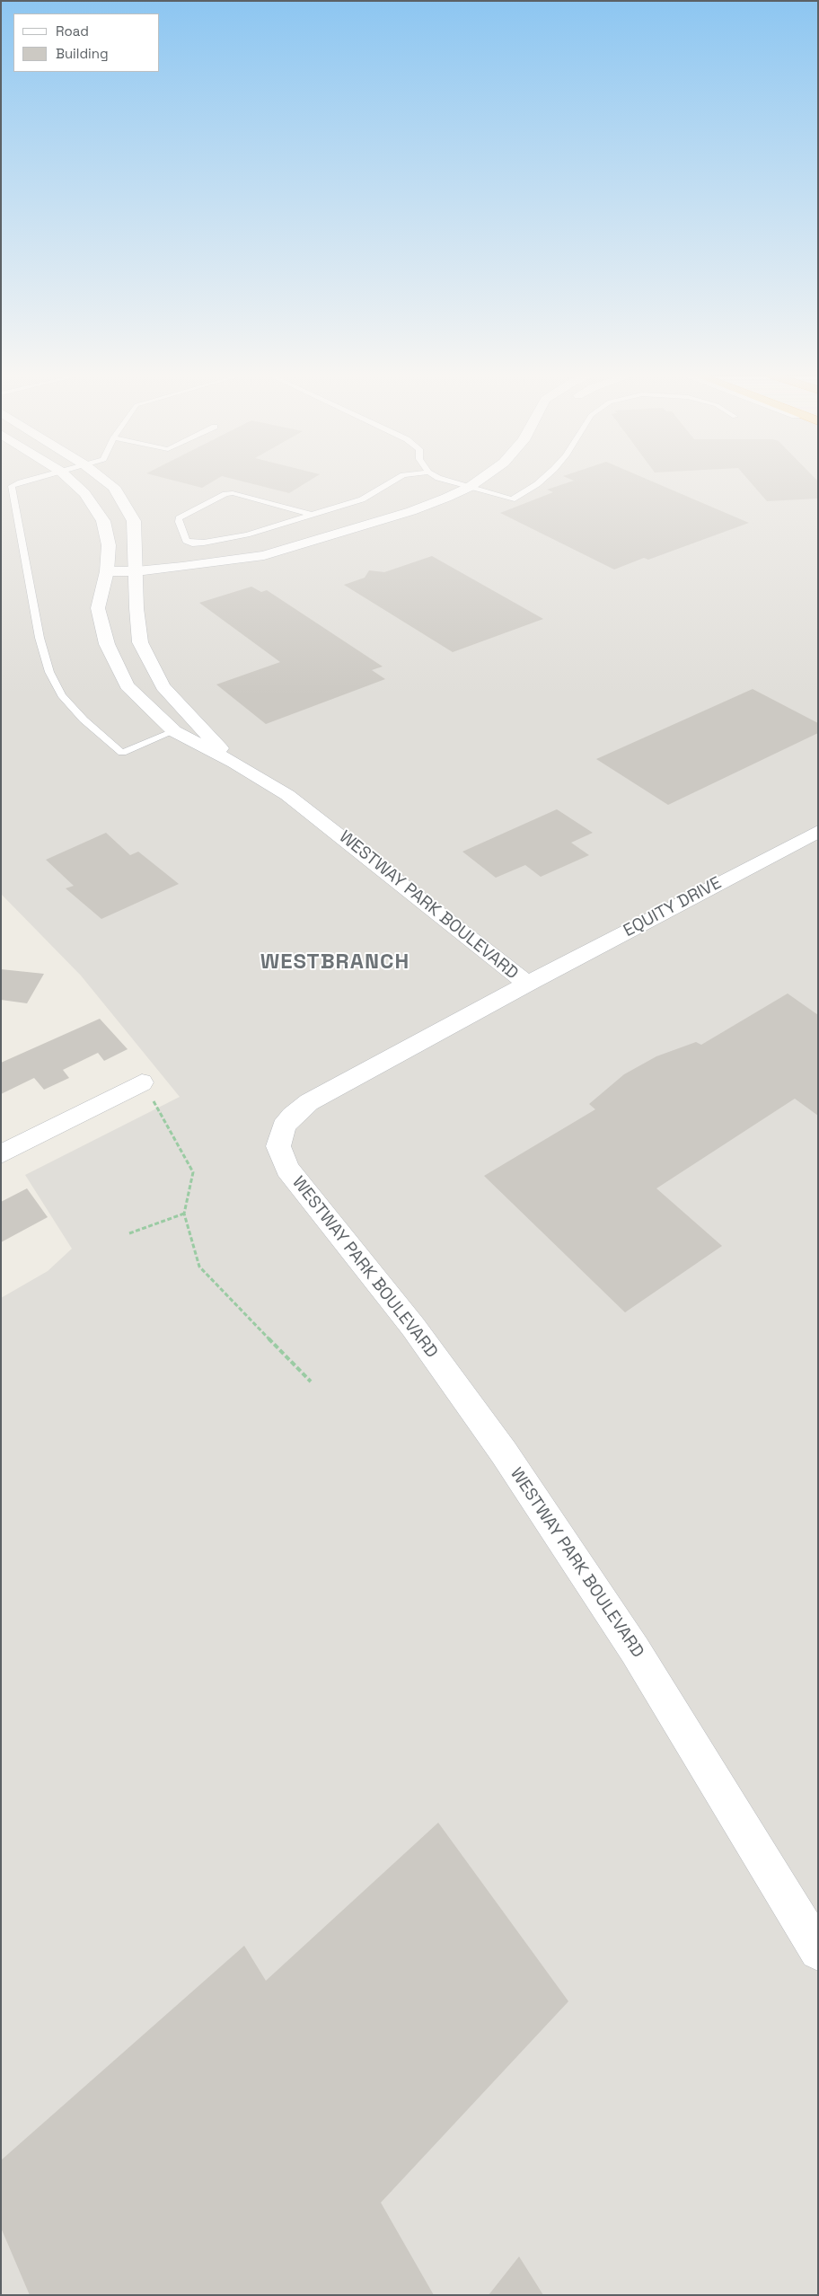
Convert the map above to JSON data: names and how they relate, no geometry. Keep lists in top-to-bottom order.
{
  "streets": {
    "street": ["WESTWAY PARK BOULEVARD", "EQUITY DRIVE"]
  },
  "crossings": [
    ["WESTWAY PARK BOULEVARD", "EQUITY DRIVE"]
  ],
  "districts": ["WESTBRANCH"],
  "legend": ["Road", "Building"]
}
